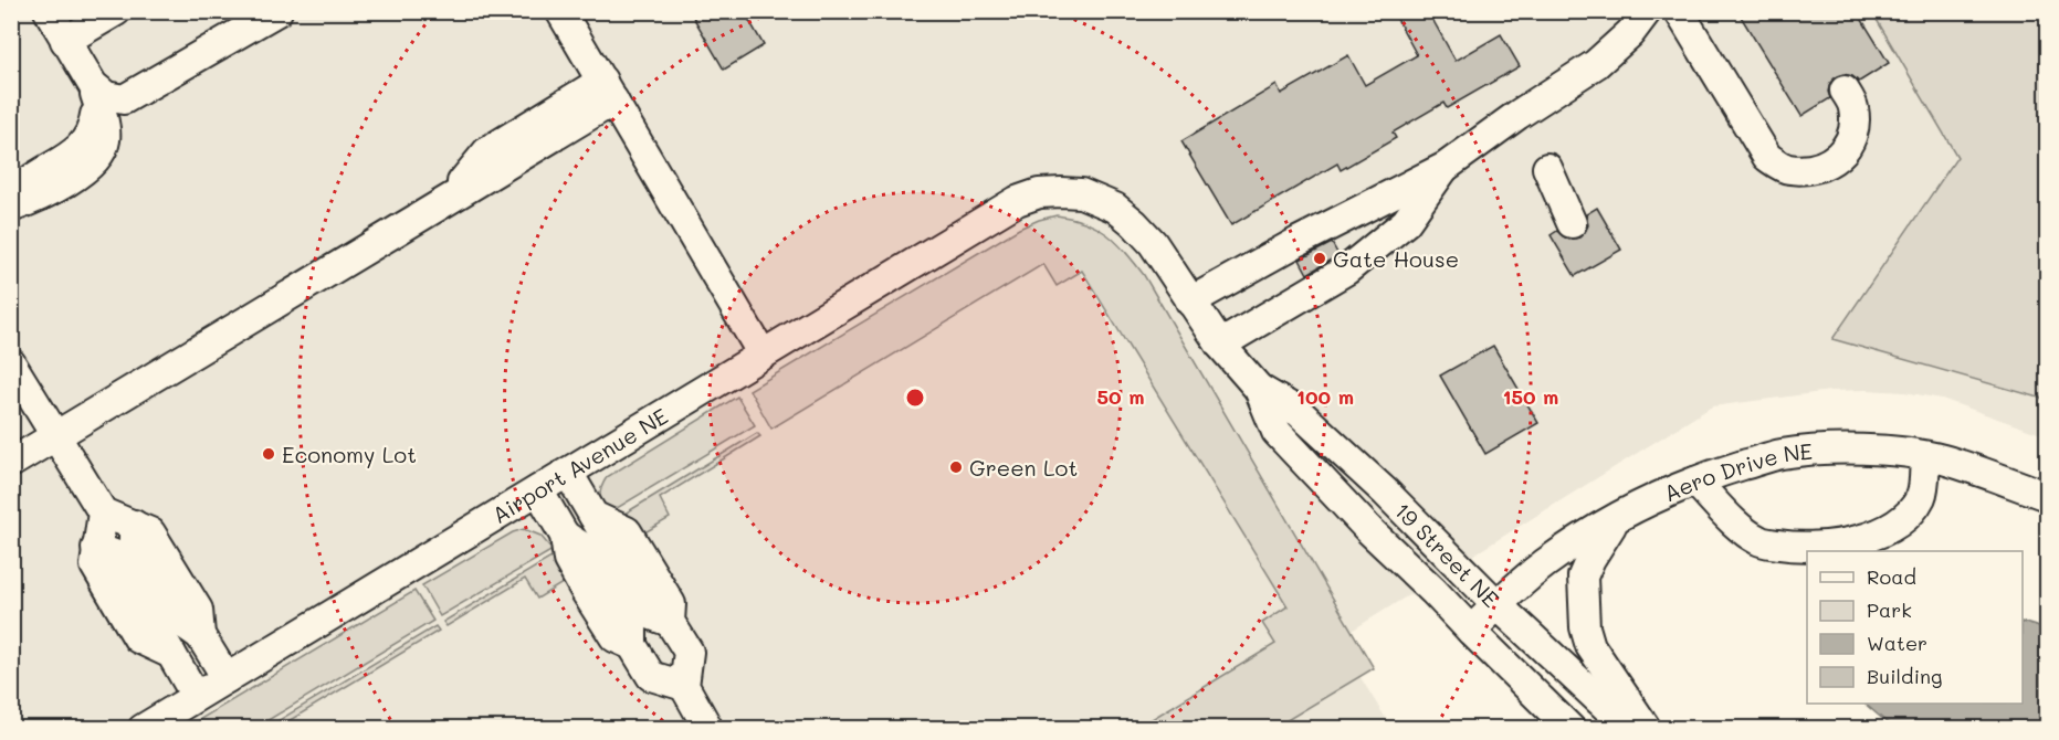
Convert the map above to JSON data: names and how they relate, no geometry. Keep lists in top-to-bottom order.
{
  "streets": {
    "street": ["Airport Avenue NE", "Aero Drive NE", "19 Street NE"]
  },
  "crossings": [
    ["Airport Avenue NE", "19 Street NE"],
    ["Aero Drive NE", "19 Street NE"]
  ],
  "places": ["Gate House", "Economy Lot", "Green Lot"],
  "legend": [
    "Road",
    "Park",
    "Water",
    "Building"
  ],
  "rings": ["50 m", "100 m", "150 m"]
}
